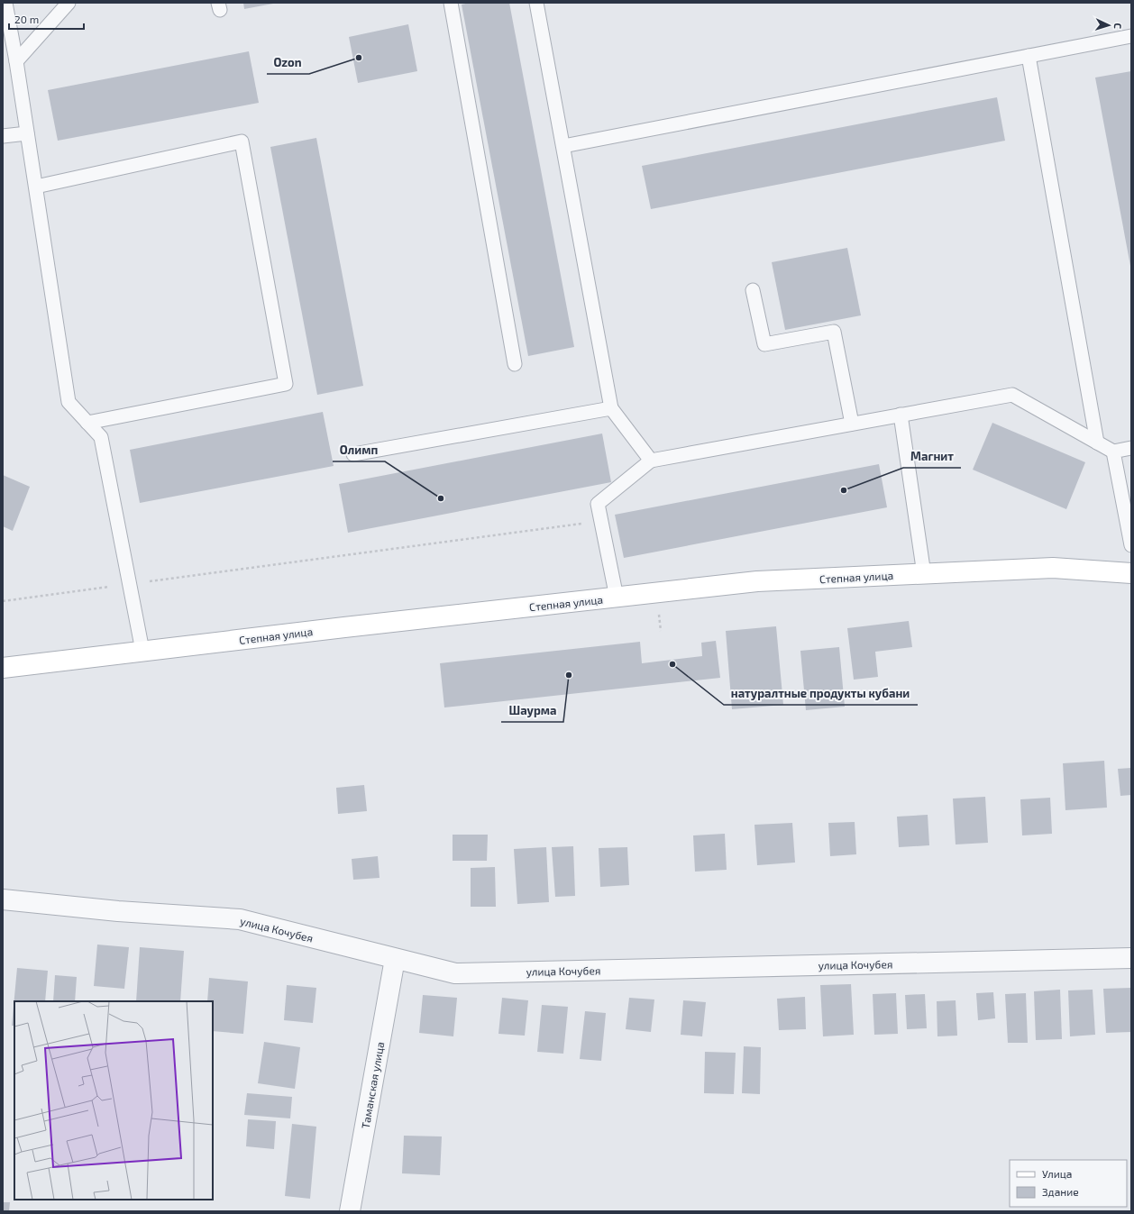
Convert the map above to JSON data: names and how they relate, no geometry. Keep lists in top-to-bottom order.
{
  "streets": {
    "main road": ["Степная улица"],
    "street": ["улица Кочубея", "Таманская улица"]
  },
  "crossings": [
    ["улица Кочубея", "Таманская улица"]
  ],
  "places": [
    "Ozon",
    "Магнит",
    "Олимп",
    "натуралтные продукты кубани",
    "Шаурма"
  ],
  "legend": ["Улица", "Здание"],
  "scale_bar": "20 m",
  "north": "right"
}
